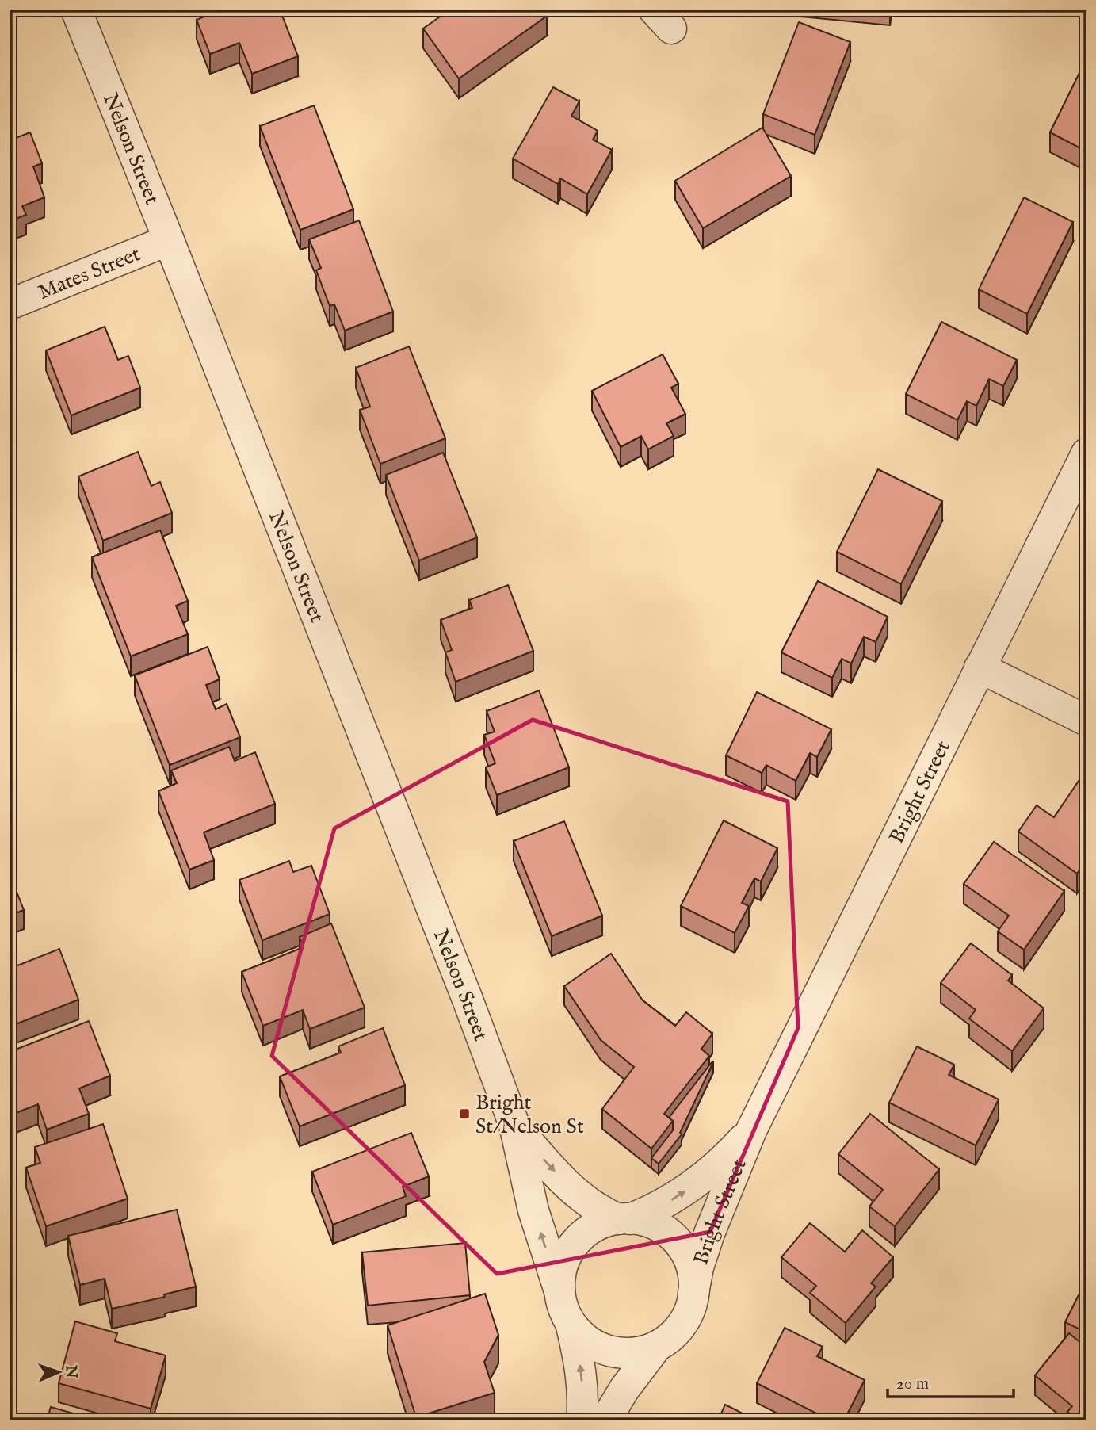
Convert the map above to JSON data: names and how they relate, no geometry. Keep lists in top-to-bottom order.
{
  "streets": {
    "street": ["Nelson Street", "Mates Street", "Bright Street"]
  },
  "crossings": [
    ["Nelson Street", "Mates Street"],
    ["Nelson Street", "Bright Street"]
  ],
  "places": {
    "transit": ["Bright St/Nelson St"]
  },
  "scale_bar": "20 m",
  "north": "right"
}
